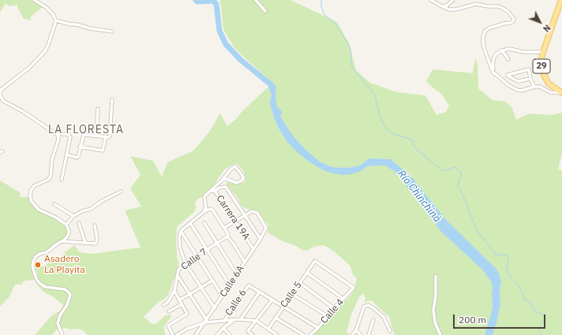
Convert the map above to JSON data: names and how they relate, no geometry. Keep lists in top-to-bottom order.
{
  "streets": {
    "main road": ["29"],
    "street": [
      "Carrera 19A",
      "Calle 7",
      "Calle 6A",
      "Calle 5",
      "Calle 6",
      "Calle 4"
    ]
  },
  "crossings": [
    ["Carrera 19A", "Calle 6A"],
    ["Calle 5", "Calle 4"]
  ],
  "districts": ["LA FLORESTA"],
  "water": ["Río Chinchiná"],
  "places": ["Asadero La Playita"],
  "scale_bar": "200 m",
  "north": "bottom right"
}
